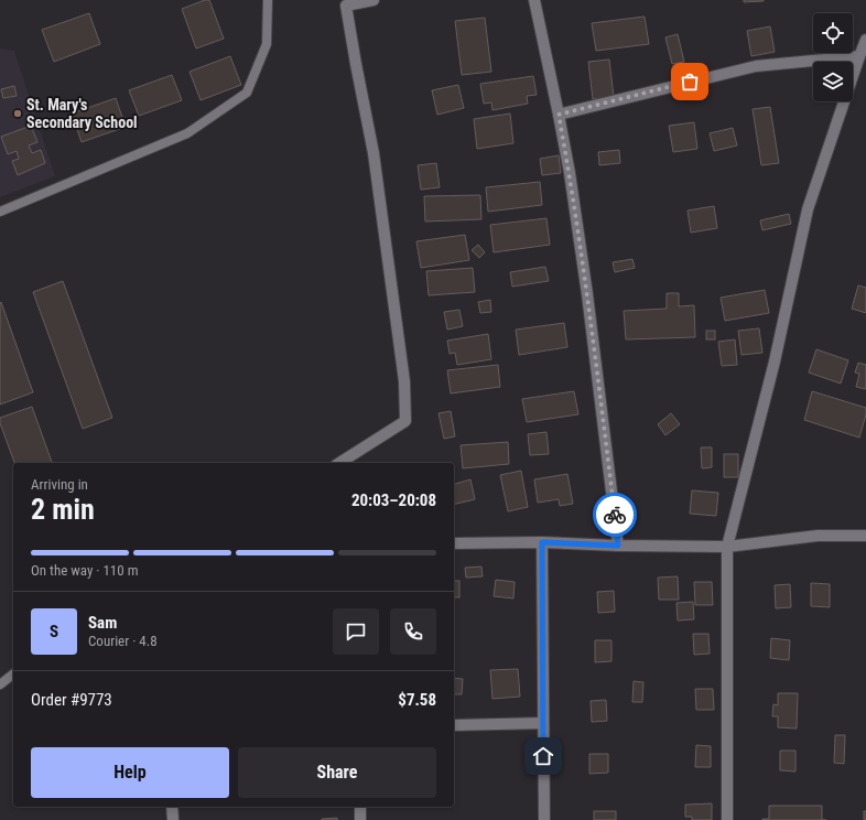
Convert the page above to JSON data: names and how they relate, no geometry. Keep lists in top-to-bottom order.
{
  "places": ["St. Mary's Secondary School"],
  "page": {
    "heading": ["2 min", "Arriving in", "20:03–20:08"],
    "panel": [
      "Sam",
      "Courier · 4.8",
      "Order #9773",
      "$7.58"
    ],
    "bar": "On the way · 110 m",
    "round": "S",
    "buttons": ["Help", "Share"]
  }
}
